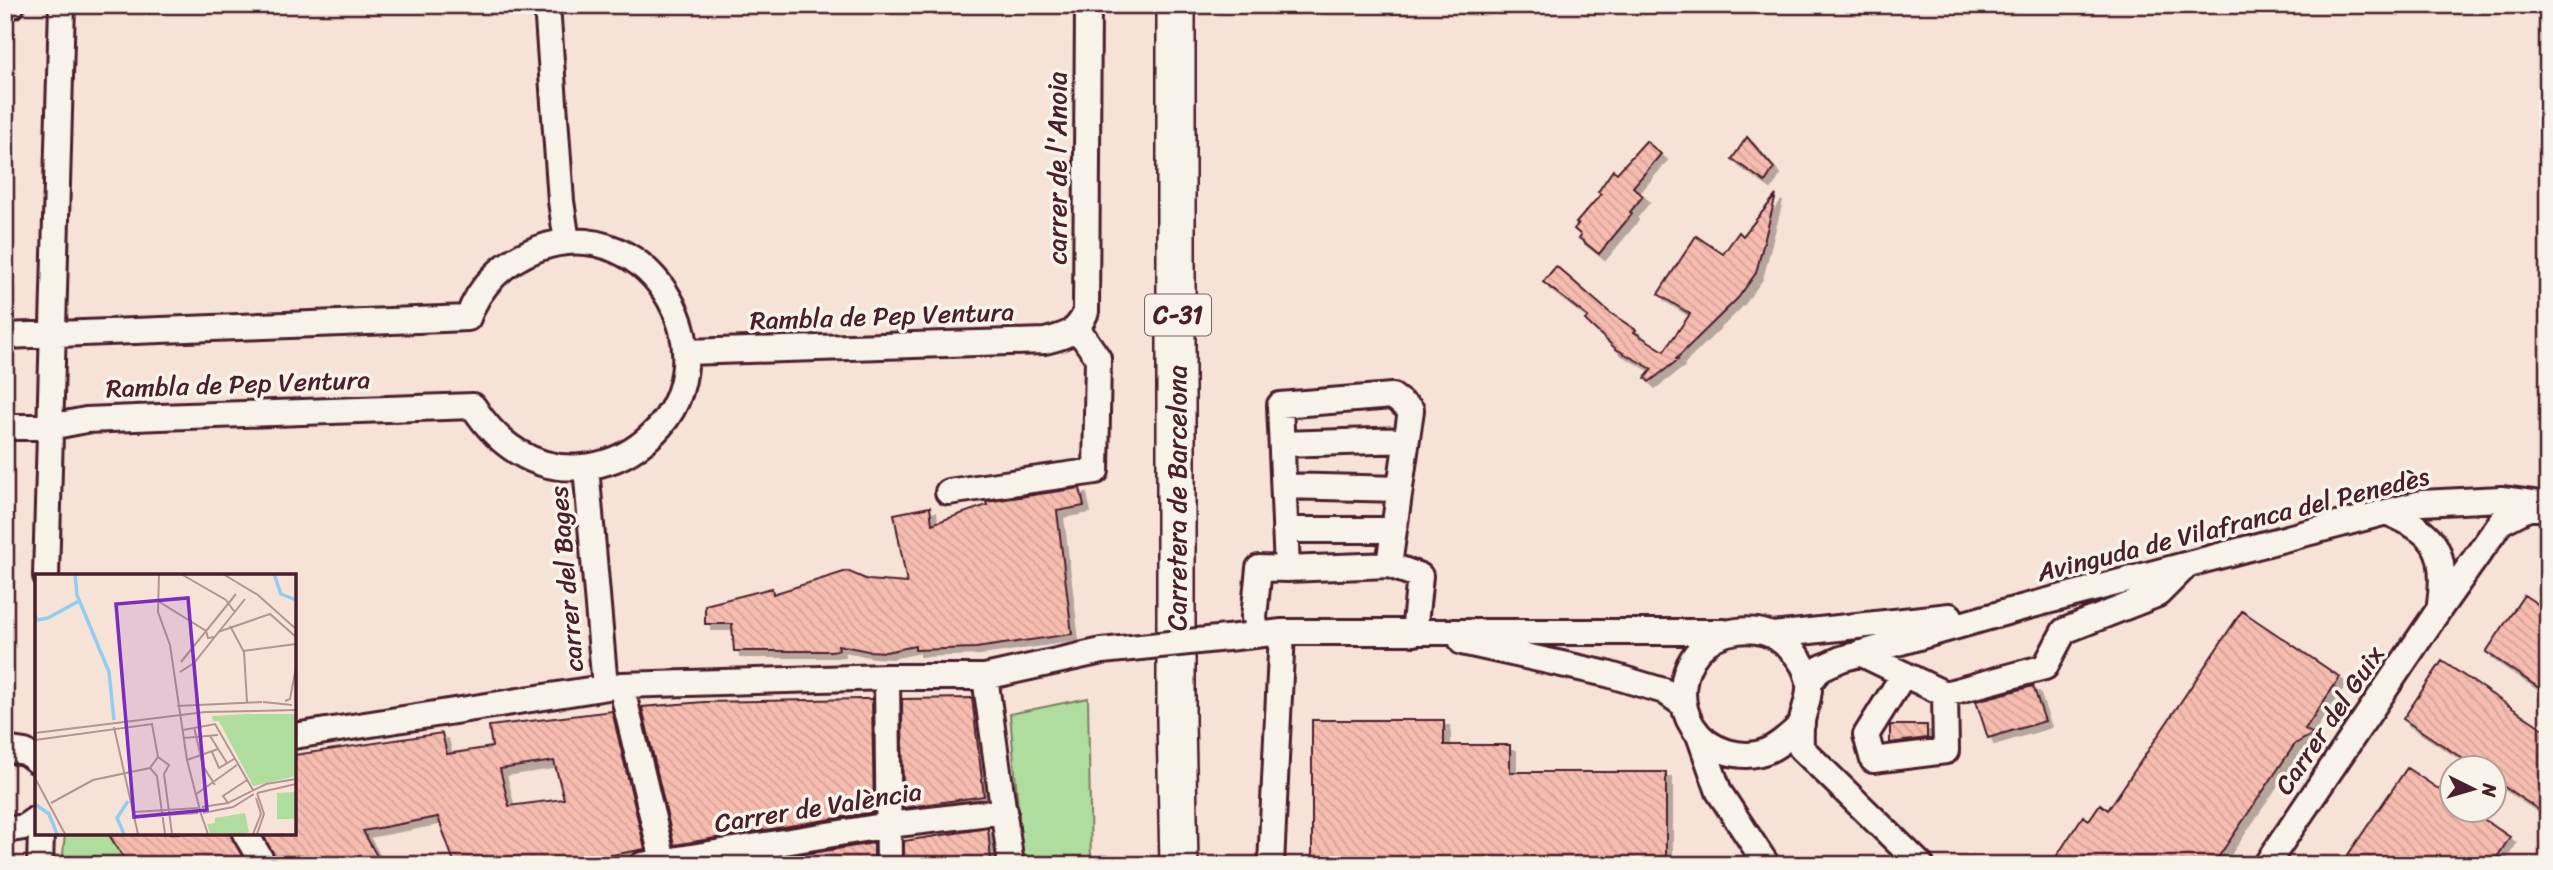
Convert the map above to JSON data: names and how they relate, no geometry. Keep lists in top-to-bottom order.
{
  "streets": {
    "highway": ["C-31", "Carretera de Barcelona"],
    "street": [
      "carrer de l'Anoia",
      "Rambla de Pep Ventura",
      "Avinguda de Vilafranca del Penedès",
      "carrer del Bages",
      "Carrer del Guix",
      "Carrer de València"
    ]
  },
  "crossings": [
    ["carrer de l'Anoia", "Rambla de Pep Ventura"],
    ["Rambla de Pep Ventura", "carrer del Bages"],
    ["Avinguda de Vilafranca del Penedès", "Carrer del Guix"],
    ["carrer del Bages", "Carrer de València"]
  ],
  "north": "right"
}
